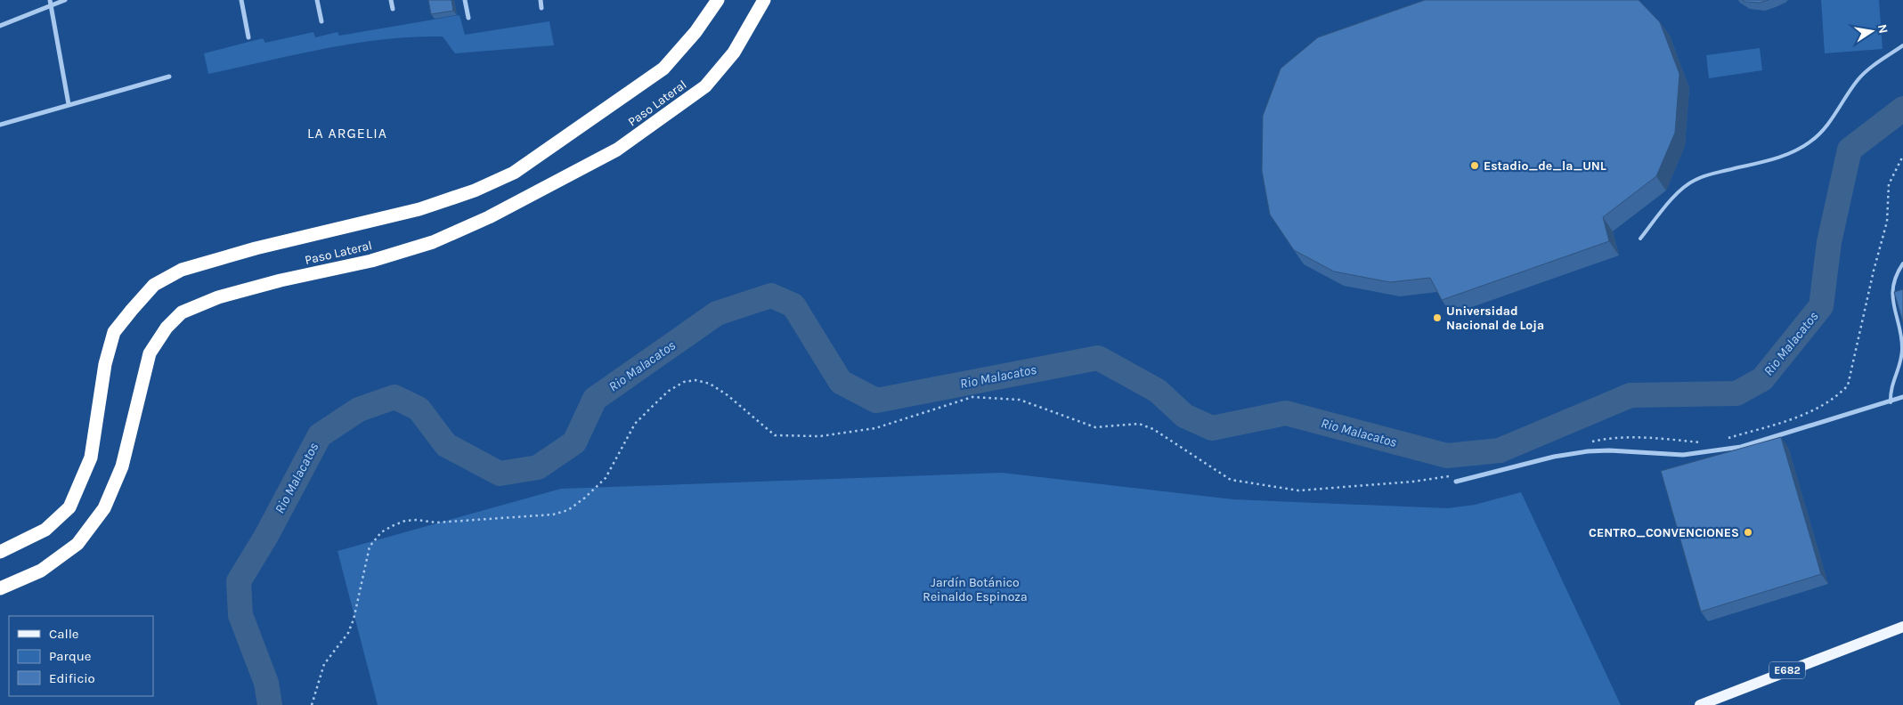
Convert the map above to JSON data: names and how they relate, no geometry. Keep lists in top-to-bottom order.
{
  "streets": {
    "highway": ["Paso Lateral"],
    "main road": ["E682"]
  },
  "districts": ["LA ARGELIA"],
  "water": ["Rio Malacatos"],
  "parks": ["Jardín Botánico Reinaldo Espinoza"],
  "places": ["Estadio_de_la_UNL", "Universidad Nacional de Loja", "CENTRO_CONVENCIONES"],
  "legend": ["Calle", "Parque", "Edificio"],
  "north": "right"
}
